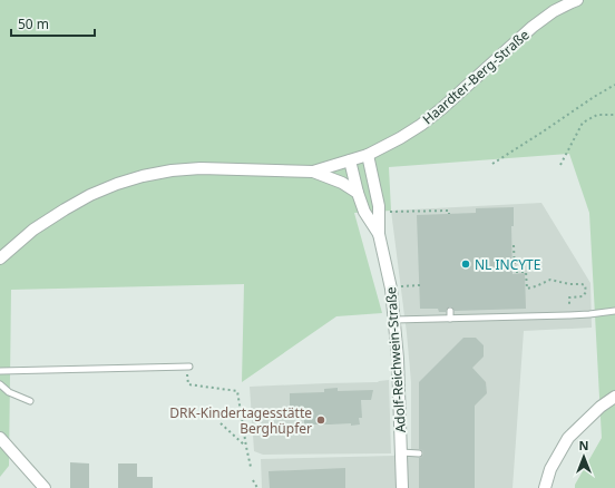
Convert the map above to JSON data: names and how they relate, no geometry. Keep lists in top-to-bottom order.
{
  "streets": {
    "street": ["Haardter-Berg-Straße", "Adolf-Reichwein-Straße"]
  },
  "crossings": [
    ["Haardter-Berg-Straße", "Adolf-Reichwein-Straße"]
  ],
  "places": ["NL INCYTE", "DRK-Kindertagesstätte Berghüpfer"],
  "scale_bar": "50 m",
  "north": "top"
}
